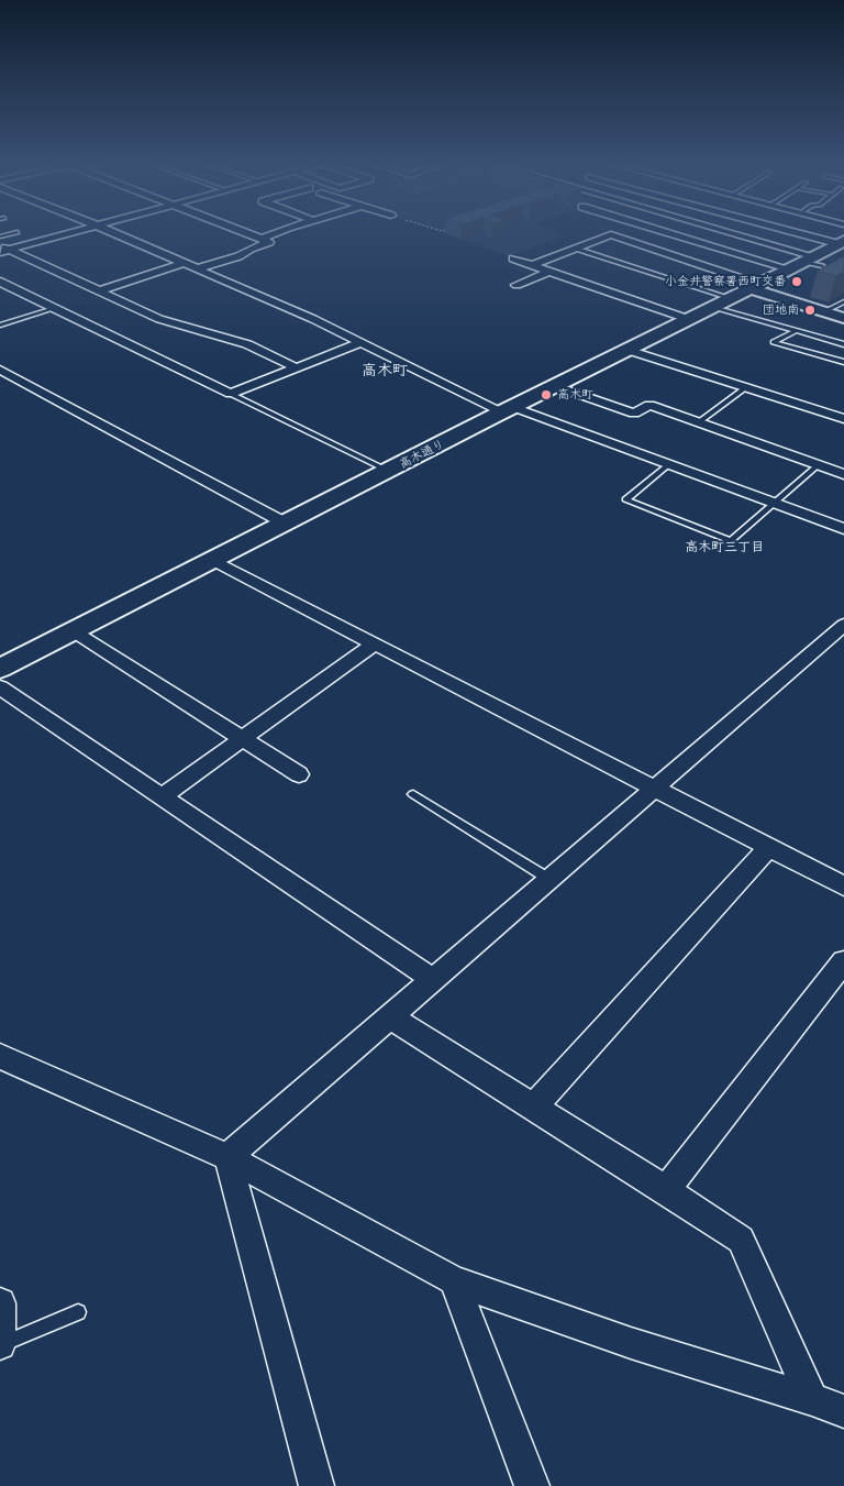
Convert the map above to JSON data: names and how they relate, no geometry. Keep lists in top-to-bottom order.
{
  "streets": {
    "street": ["高木通り"]
  },
  "districts": ["高木町", "高木町三丁目"],
  "places": ["小金井警察署西町交番", "団地南", "高木町"]
}
